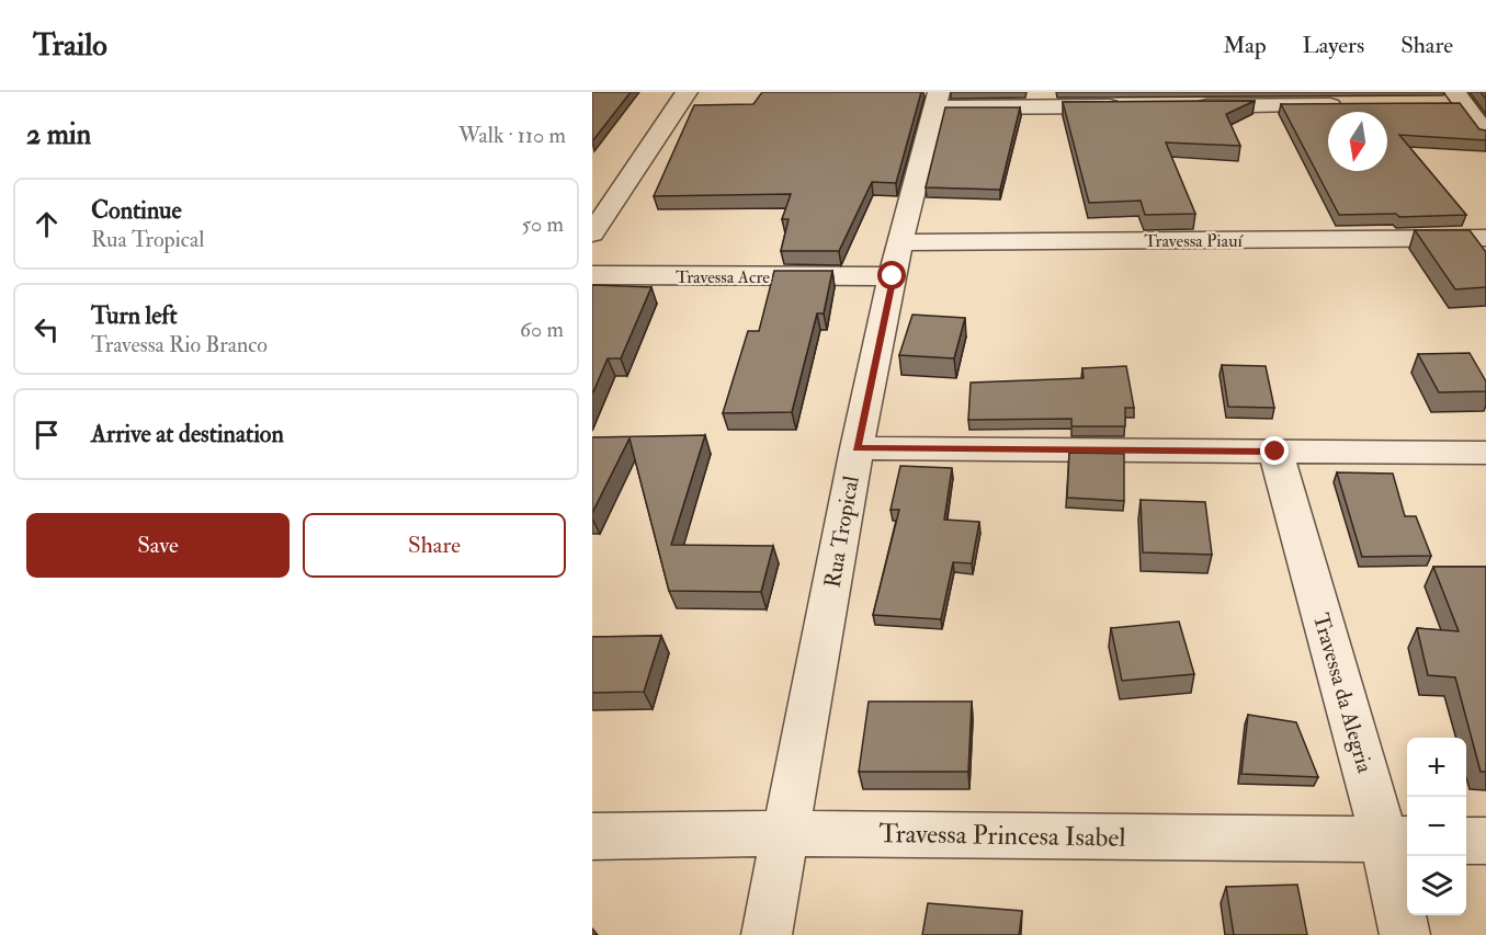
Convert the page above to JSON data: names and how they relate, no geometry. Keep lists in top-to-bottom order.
{
  "streets": {
    "street": [
      "Travessa Piauí",
      "Travessa Acre",
      "Rua Tropical",
      "Travessa da Alegria",
      "Travessa Princesa Isabel"
    ]
  },
  "crossings": [
    ["Travessa Piauí", "Travessa Acre"],
    ["Travessa Piauí", "Rua Tropical"],
    ["Travessa Acre", "Rua Tropical"],
    ["Rua Tropical", "Travessa Princesa Isabel"],
    ["Travessa da Alegria", "Travessa Princesa Isabel"]
  ],
  "north": "bottom",
  "page": {
    "header": "Trailo",
    "nav": ["Map", "Layers", "Share"],
    "heading": ["2 min", "Walk · 110 m"],
    "list": [
      ["Continue", "Rua Tropical", "50 m"],
      ["Turn left", "Travessa Rio Branco", "60 m"],
      "Arrive at destination"
    ],
    "buttons": ["Save", "Share"],
    "map_buttons": ["+", "−"]
  }
}
